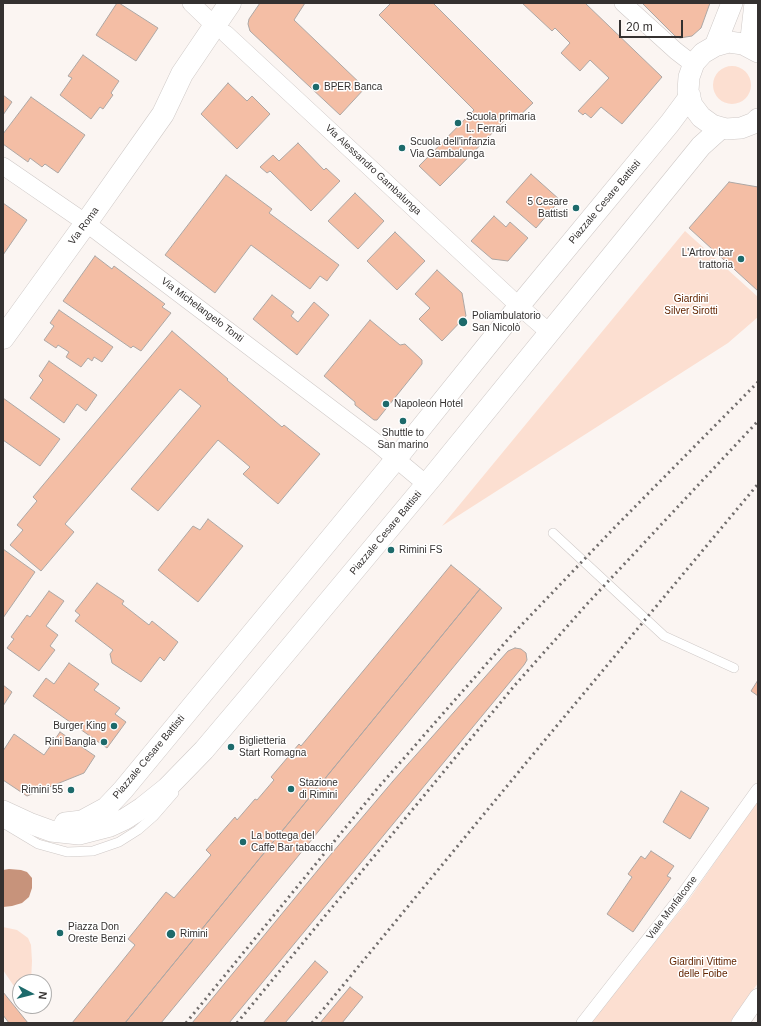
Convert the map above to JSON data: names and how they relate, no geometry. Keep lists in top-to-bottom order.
{
  "streets": {
    "main road": ["Via Roma"],
    "street": [
      "Via Alessandro Gambalunga",
      "Piazzale Cesare Battisti",
      "Via Michelangelo Tonti",
      "Viale Monfalcone"
    ]
  },
  "crossings": [
    ["Via Alessandro Gambalunga", "Piazzale Cesare Battisti"],
    ["Via Alessandro Gambalunga", "Via Roma"],
    ["Piazzale Cesare Battisti", "Via Michelangelo Tonti"],
    ["Via Roma", "Via Michelangelo Tonti"]
  ],
  "parks": ["Giardini Silver Sirotti", "Giardini Vittime delle Foibe"],
  "places": [
    "BPER Banca",
    "Scuola primaria L. Ferrari",
    "Scuola dell'infanzia Via Gambalunga",
    "5 Cesare Battisti",
    "L'Artrov bar trattoria",
    "Poliambulatorio San Nicolò",
    "Napoleon Hotel",
    "Shuttle to San marino",
    "Rimini FS",
    "Burger King",
    "Rini Bangla",
    "Biglietteria Start Romagna",
    "Stazione di Rimini",
    "Rimini 55",
    "La bottega del Caffe Bar tabacchi",
    "Piazza Don Oreste Benzi",
    "Rimini"
  ],
  "scale_bar": "20 m",
  "north": "right"
}
